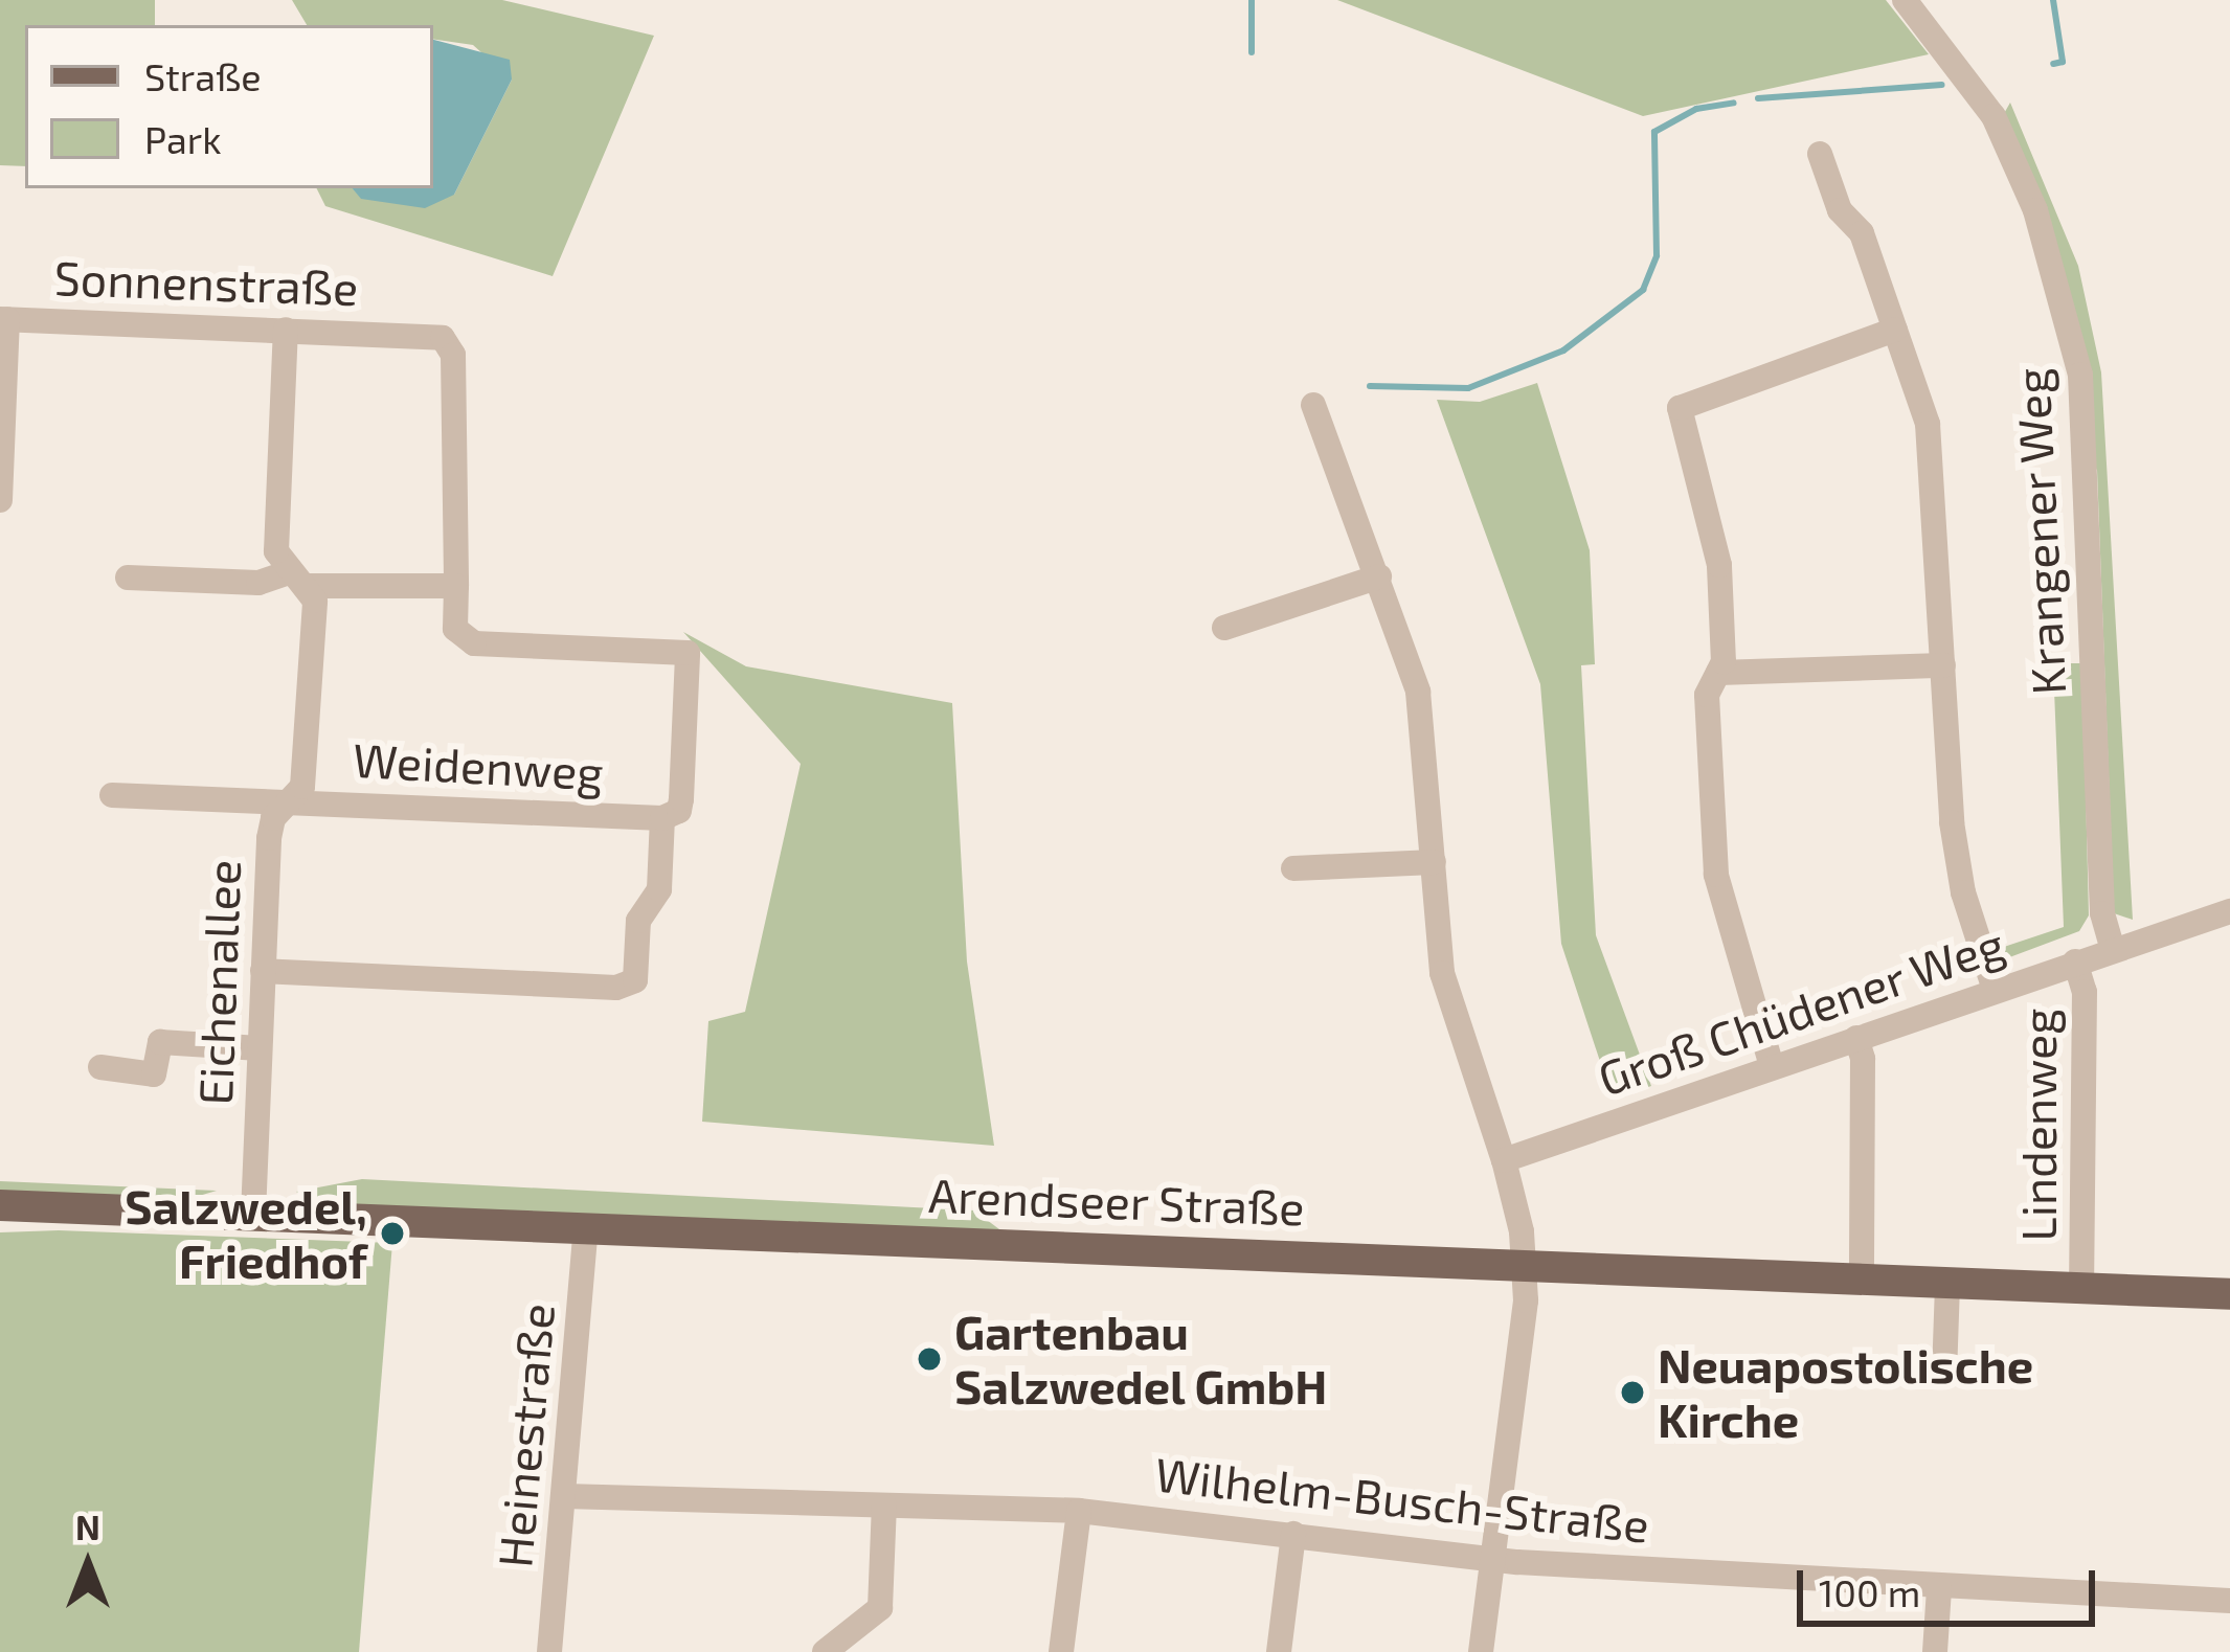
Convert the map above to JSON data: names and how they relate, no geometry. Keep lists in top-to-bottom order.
{
  "streets": {
    "main road": ["Arendseer Straße"],
    "street": [
      "Sonnenstraße",
      "Krangener Weg",
      "Weidenweg",
      "Eichenallee",
      "Groß Chüdener Weg",
      "Lindenweg",
      "Heinestraße",
      "Wilhelm-Busch-Straße"
    ]
  },
  "crossings": [
    ["Sonnenstraße", "Weidenweg"],
    ["Sonnenstraße", "Eichenallee"],
    ["Krangener Weg", "Groß Chüdener Weg"],
    ["Weidenweg", "Eichenallee"],
    ["Eichenallee", "Arendseer Straße"],
    ["Groß Chüdener Weg", "Lindenweg"],
    ["Lindenweg", "Arendseer Straße"],
    ["Arendseer Straße", "Heinestraße"],
    ["Heinestraße", "Wilhelm-Busch-Straße"]
  ],
  "places": ["Salzwedel, Friedhof", "Gartenbau Salzwedel GmbH", "Neuapostolische Kirche"],
  "legend": ["Straße", "Park"],
  "scale_bar": "100 m",
  "north": "top"
}
